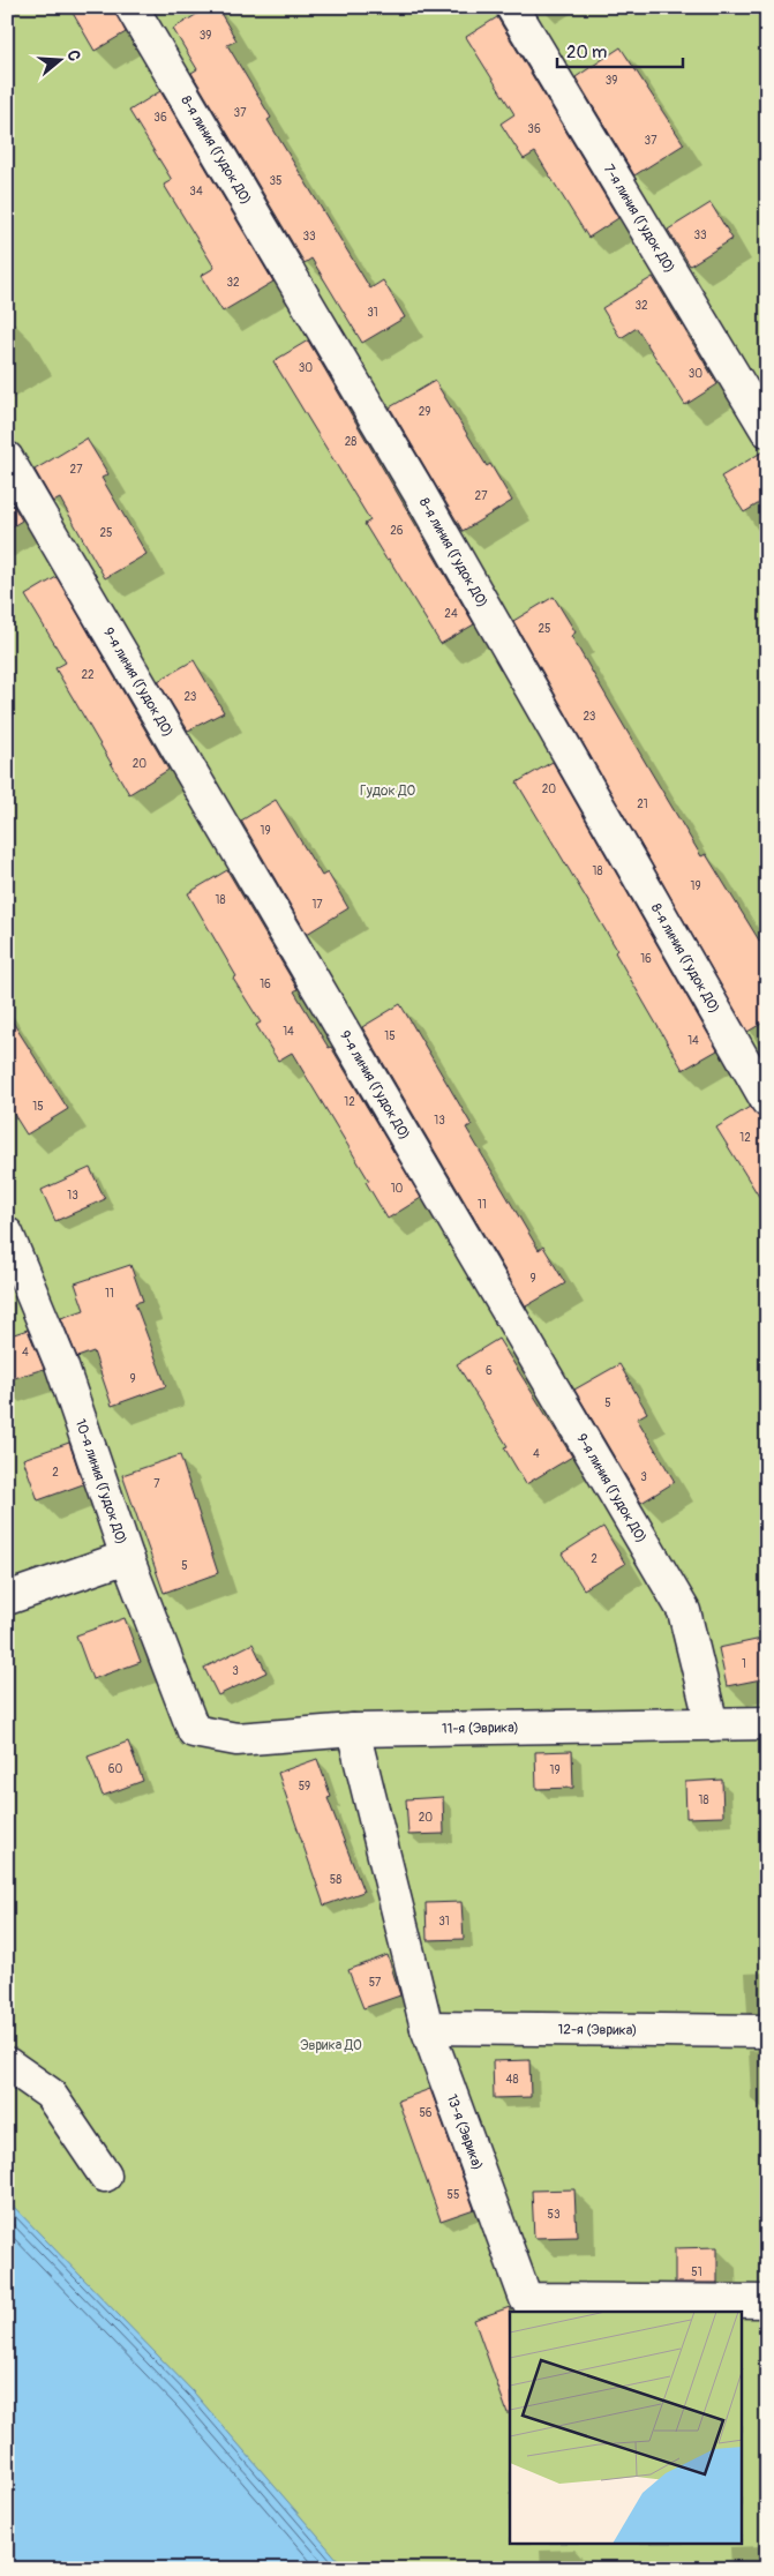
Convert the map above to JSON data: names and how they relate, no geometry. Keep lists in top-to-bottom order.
{
  "streets": {
    "lane": [
      "8-я линия (Гудок ДО)",
      "7-я линия (Гудок ДО)",
      "9-я линия (Гудок ДО)",
      "10-я линия (Гудок ДО)",
      "11-я (Эврика)",
      "12-я (Эврика)",
      "13-я (Эврика)"
    ]
  },
  "crossings": [
    ["9-я линия (Гудок ДО)", "11-я (Эврика)"],
    ["10-я линия (Гудок ДО)", "11-я (Эврика)"],
    ["11-я (Эврика)", "13-я (Эврика)"],
    ["12-я (Эврика)", "13-я (Эврика)"]
  ],
  "parks": ["Гудок ДО", "Эврика ДО"],
  "house_numbers": [
    "39",
    "39",
    "37",
    "36",
    "36",
    "37",
    "35",
    "34",
    "33",
    "33",
    "32",
    "32",
    "31",
    "30",
    "30",
    "29",
    "28",
    "27",
    "27",
    "26",
    "25",
    "24",
    "25",
    "22",
    "23",
    "23",
    "20",
    "20",
    "21",
    "19",
    "18",
    "19",
    "18",
    "17",
    "16",
    "16",
    "14",
    "15",
    "14",
    "12",
    "15",
    "13",
    "12",
    "10",
    "13",
    "11",
    "9",
    "11",
    "4",
    "6",
    "9",
    "5",
    "4",
    "2",
    "3",
    "7",
    "2",
    "5",
    "1",
    "3",
    "60",
    "19",
    "59",
    "18",
    "20",
    "58",
    "31",
    "57",
    "48",
    "56",
    "55",
    "53",
    "51"
  ],
  "scale_bar": "20 m",
  "north": "right"
}
